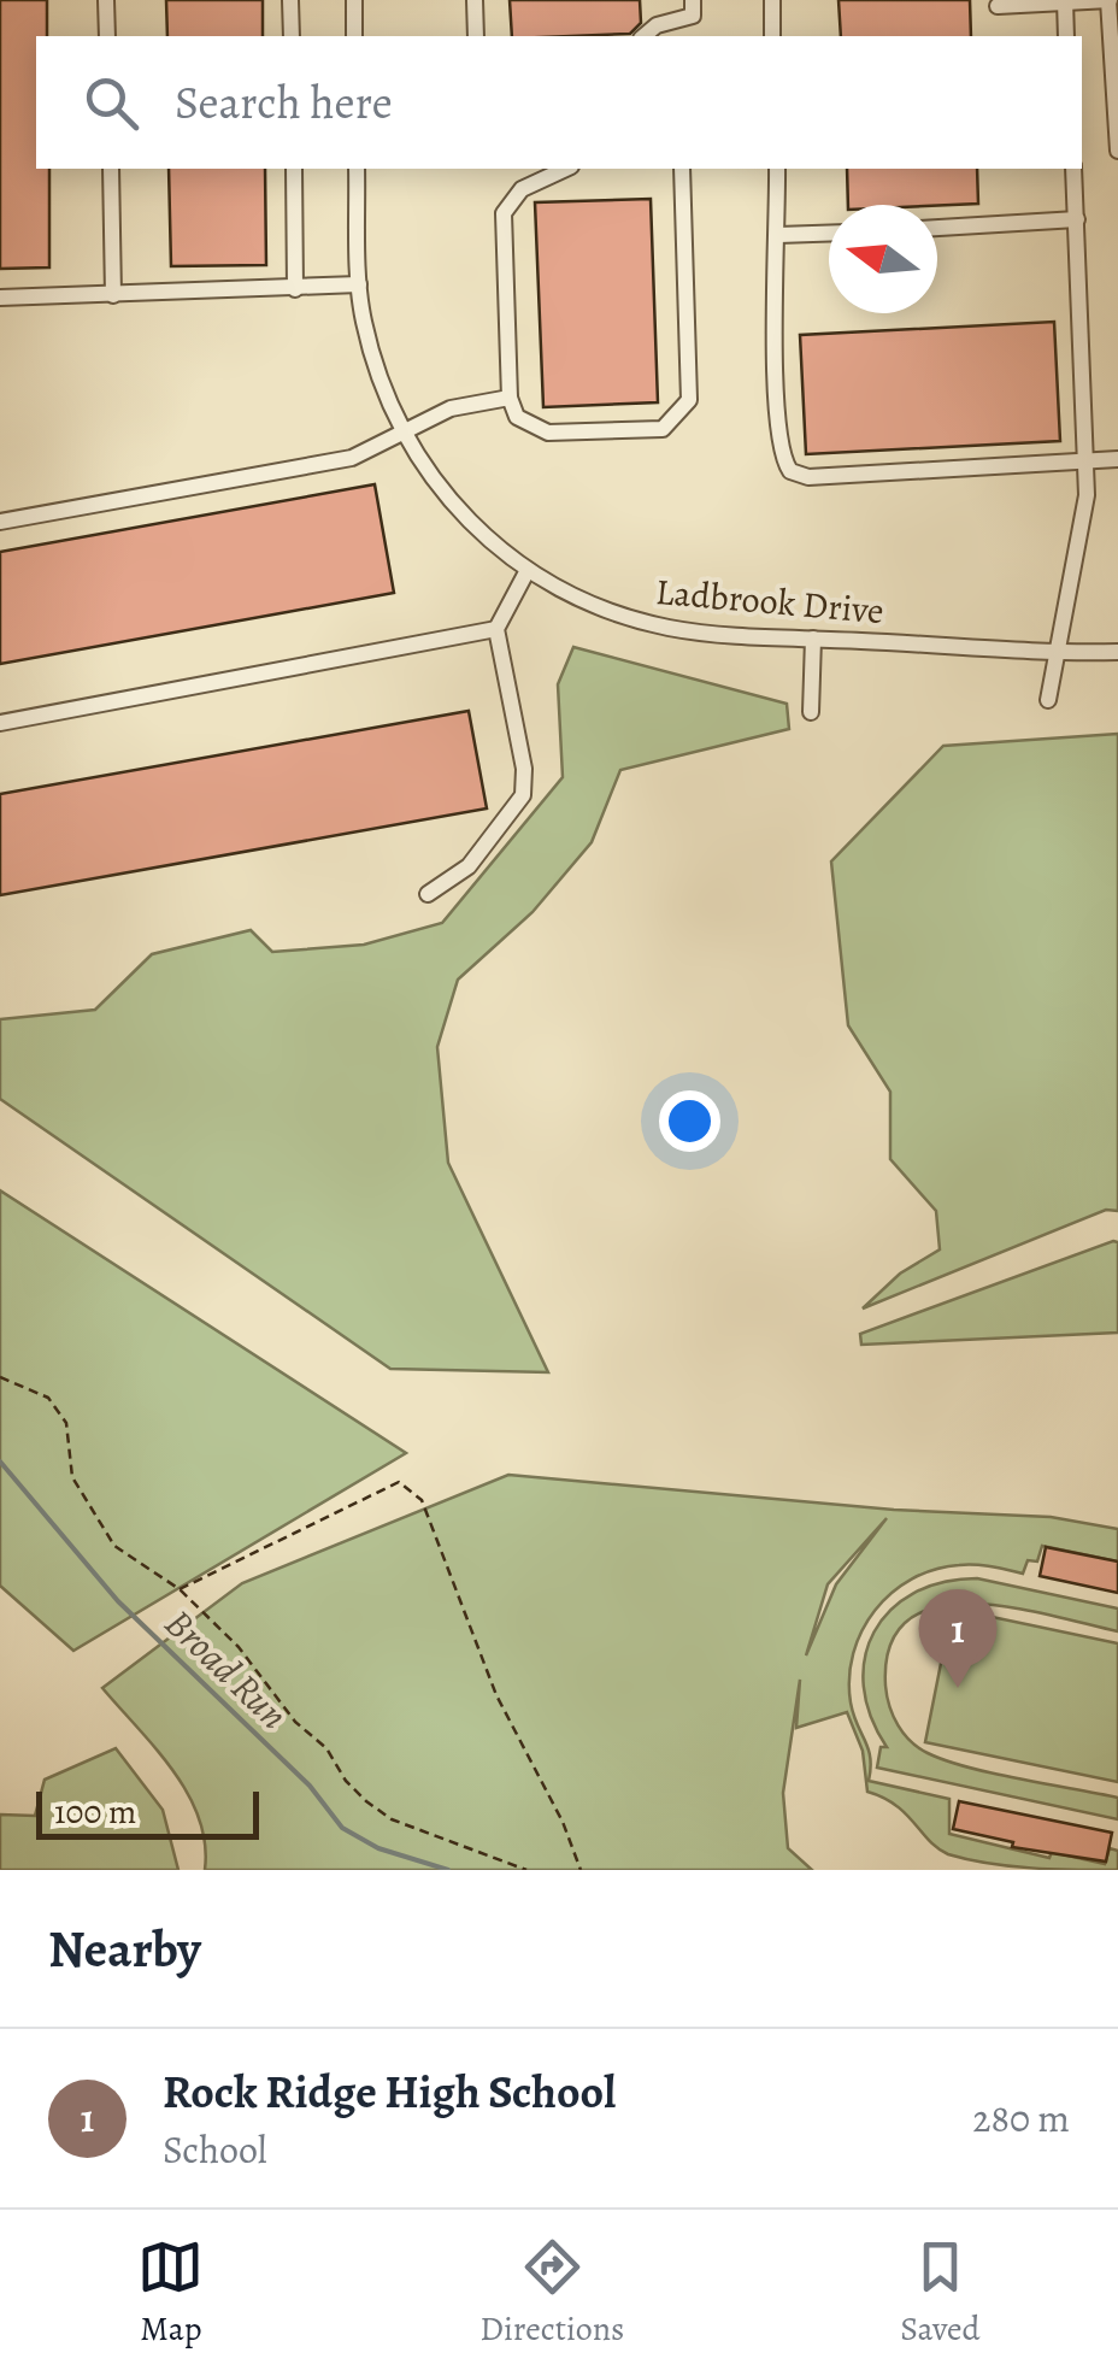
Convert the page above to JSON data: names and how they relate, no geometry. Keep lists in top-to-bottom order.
{
  "streets": {
    "street": ["Ladbrook Drive"]
  },
  "water": ["Broad Run"],
  "scale_bar": "100 m",
  "north": "left",
  "page": {
    "search": "Search here",
    "pins": "1",
    "scale": "100 m",
    "heading": "Nearby",
    "list": [
      {
        "mark": "1",
        "name": "Rock Ridge High School",
        "note": "School",
        "value": "280 m"
      }
    ],
    "nav": ["Map", "Directions", "Saved"]
  }
}
